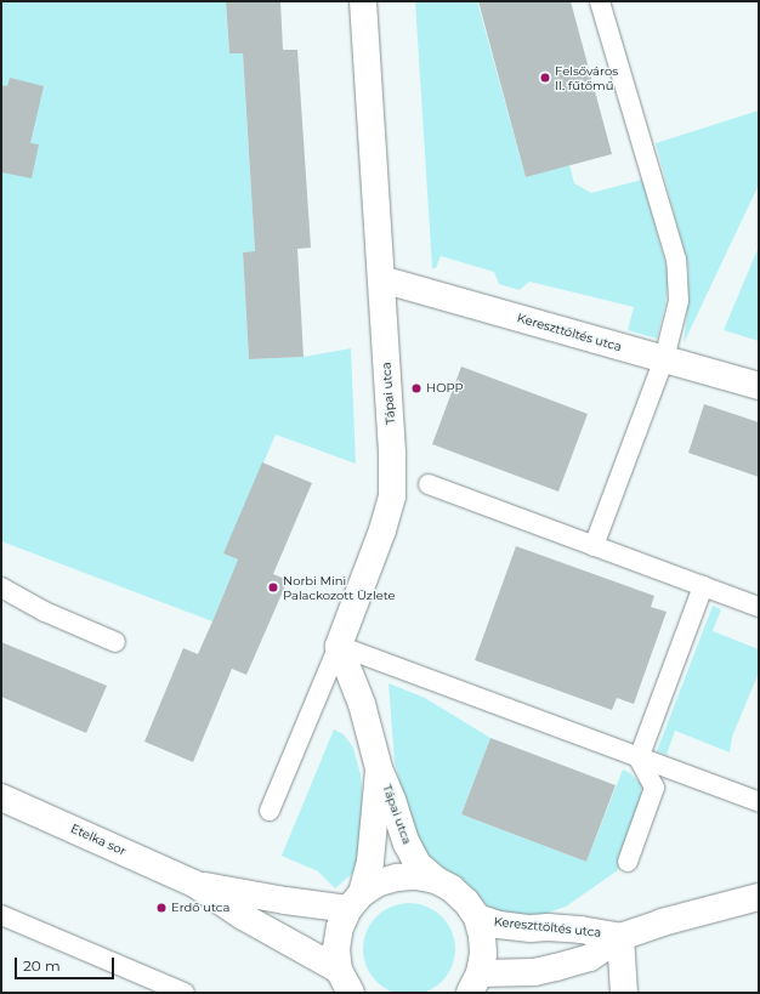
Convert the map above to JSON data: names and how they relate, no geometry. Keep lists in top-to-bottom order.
{
  "streets": {
    "street": ["Kereszttöltés utca", "Tápai utca", "Etelka sor"]
  },
  "crossings": [
    ["Kereszttöltés utca", "Tápai utca"],
    ["Tápai utca", "Etelka sor"]
  ],
  "places": [
    "Felsőváros II. fűtőmű",
    "HOPP",
    "Norbi Mini Palackozott Üzlete",
    "Erdő utca"
  ],
  "scale_bar": "20 m"
}
